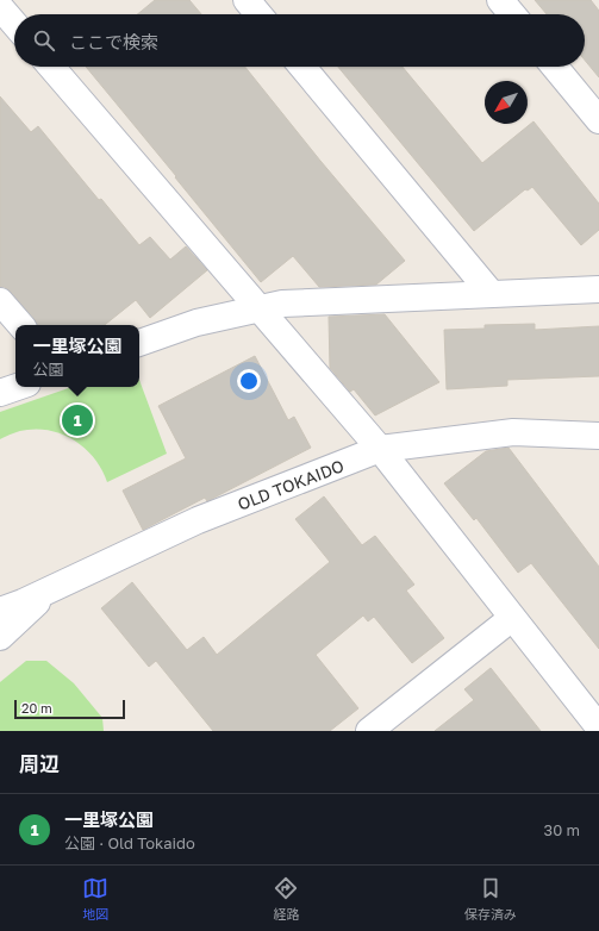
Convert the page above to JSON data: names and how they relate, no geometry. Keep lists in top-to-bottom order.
{
  "streets": {
    "street": ["OLD TOKAIDO"]
  },
  "scale_bar": "20 m",
  "north": "bottom left",
  "page": {
    "search": "ここで検索",
    "popup": ["一里塚公園", "公園"],
    "pins": "1",
    "scale": "20 m",
    "heading": "周辺",
    "list": [
      {
        "mark": "1",
        "name": "一里塚公園",
        "note": "公園 · Old Tokaido",
        "value": "30 m"
      }
    ],
    "nav": ["地図", "経路", "保存済み"]
  }
}
